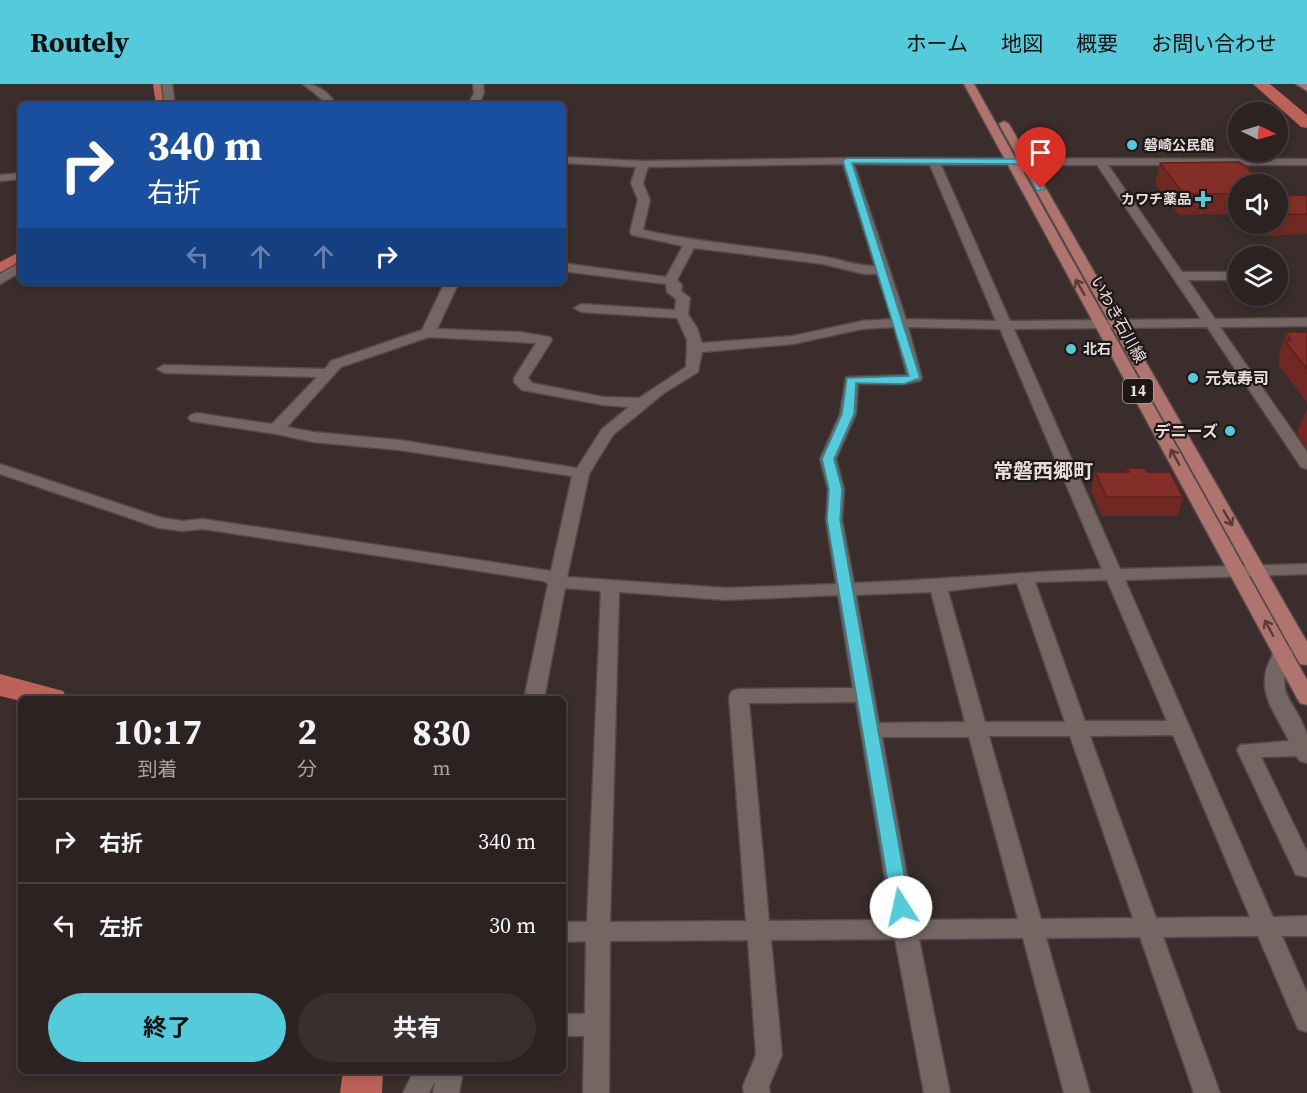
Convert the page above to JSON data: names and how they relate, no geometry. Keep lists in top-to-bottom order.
{
  "streets": {
    "main road": ["いわき石川線", "14"]
  },
  "districts": ["常磐西郷町"],
  "places": {
    "other": [
      "磐崎公民館",
      "北石",
      "元気寿司",
      "デニーズ"
    ],
    "health": ["カワチ薬品"]
  },
  "north": "right",
  "page": {
    "header": "Routely",
    "nav": [
      "ホーム",
      "地図",
      "概要",
      "お問い合わせ"
    ],
    "turn": ["340 m", "右折"],
    "eta": [
      "10:17",
      "到着",
      "2",
      "分",
      "830",
      "m"
    ],
    "list": [
      {
        "name": "右折",
        "value": "340 m"
      },
      {
        "name": "左折",
        "value": "30 m"
      }
    ],
    "buttons": ["終了", "共有"]
  }
}
